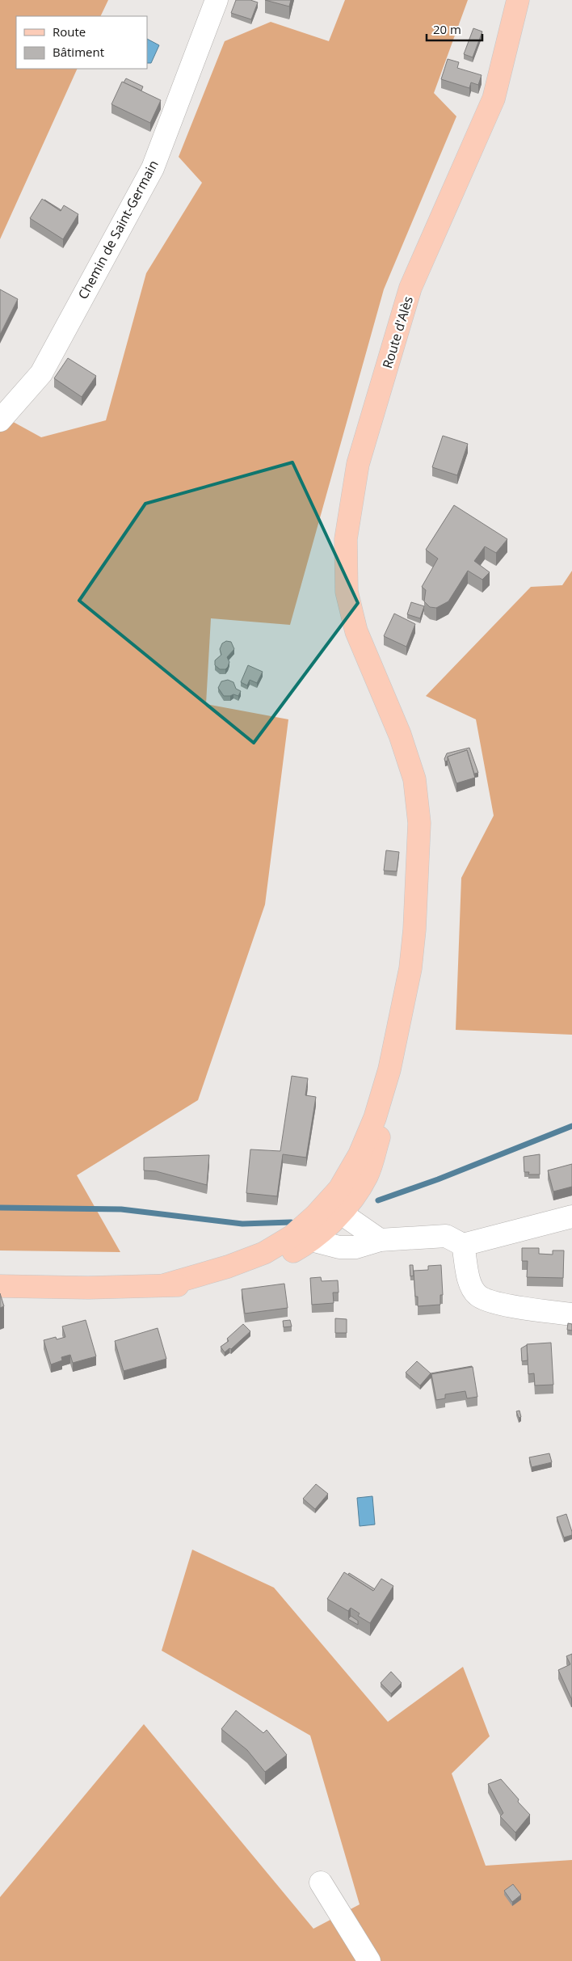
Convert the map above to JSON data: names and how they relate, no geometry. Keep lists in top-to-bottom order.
{
  "streets": {
    "main road": ["Route d'Alès"],
    "street": ["Chemin de Saint-Germain"]
  },
  "legend": ["Route", "Bâtiment"],
  "scale_bar": "20 m"
}
